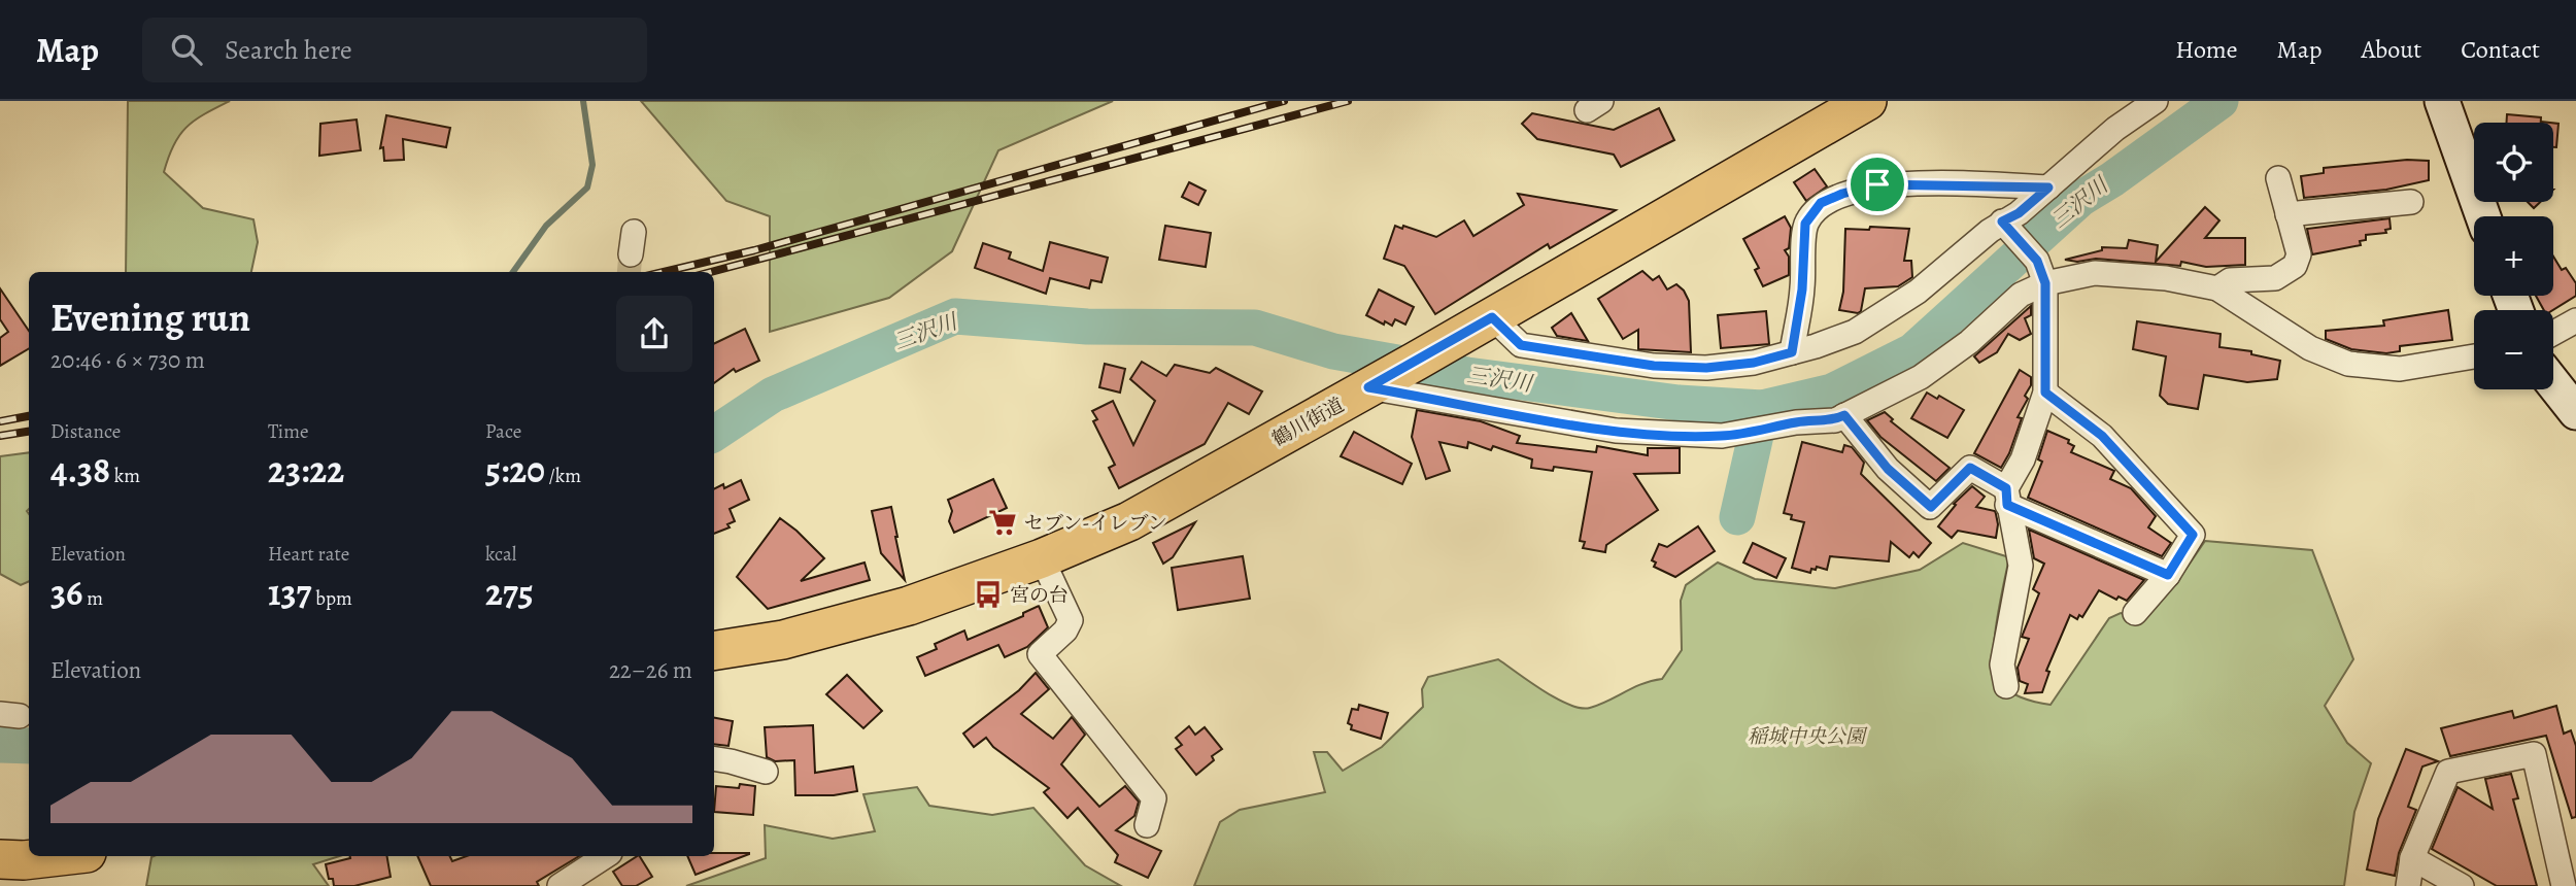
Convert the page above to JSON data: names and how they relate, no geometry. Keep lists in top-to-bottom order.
{
  "streets": {
    "main road": ["鶴川街道"]
  },
  "water": ["三沢川"],
  "parks": ["稲城中央公園"],
  "places": {
    "supermarket": ["セブン-イレブン"],
    "bus stop": ["宮の台"]
  },
  "page": {
    "header": "Map",
    "search": "Search here",
    "nav": [
      "Home",
      "Map",
      "About",
      "Contact"
    ],
    "map_buttons": ["+", "−"],
    "heading": ["Evening run", "20:46 · 6 × 730 m"],
    "stats": [
      ["Distance", "4.38 km"],
      ["Time", "23:22"],
      ["Pace", "5:20 /km"],
      ["Elevation", "36 m"],
      ["Heart rate", "137 bpm"],
      ["kcal", "275"]
    ],
    "chart": ["Elevation", "22–26 m"]
  }
}
